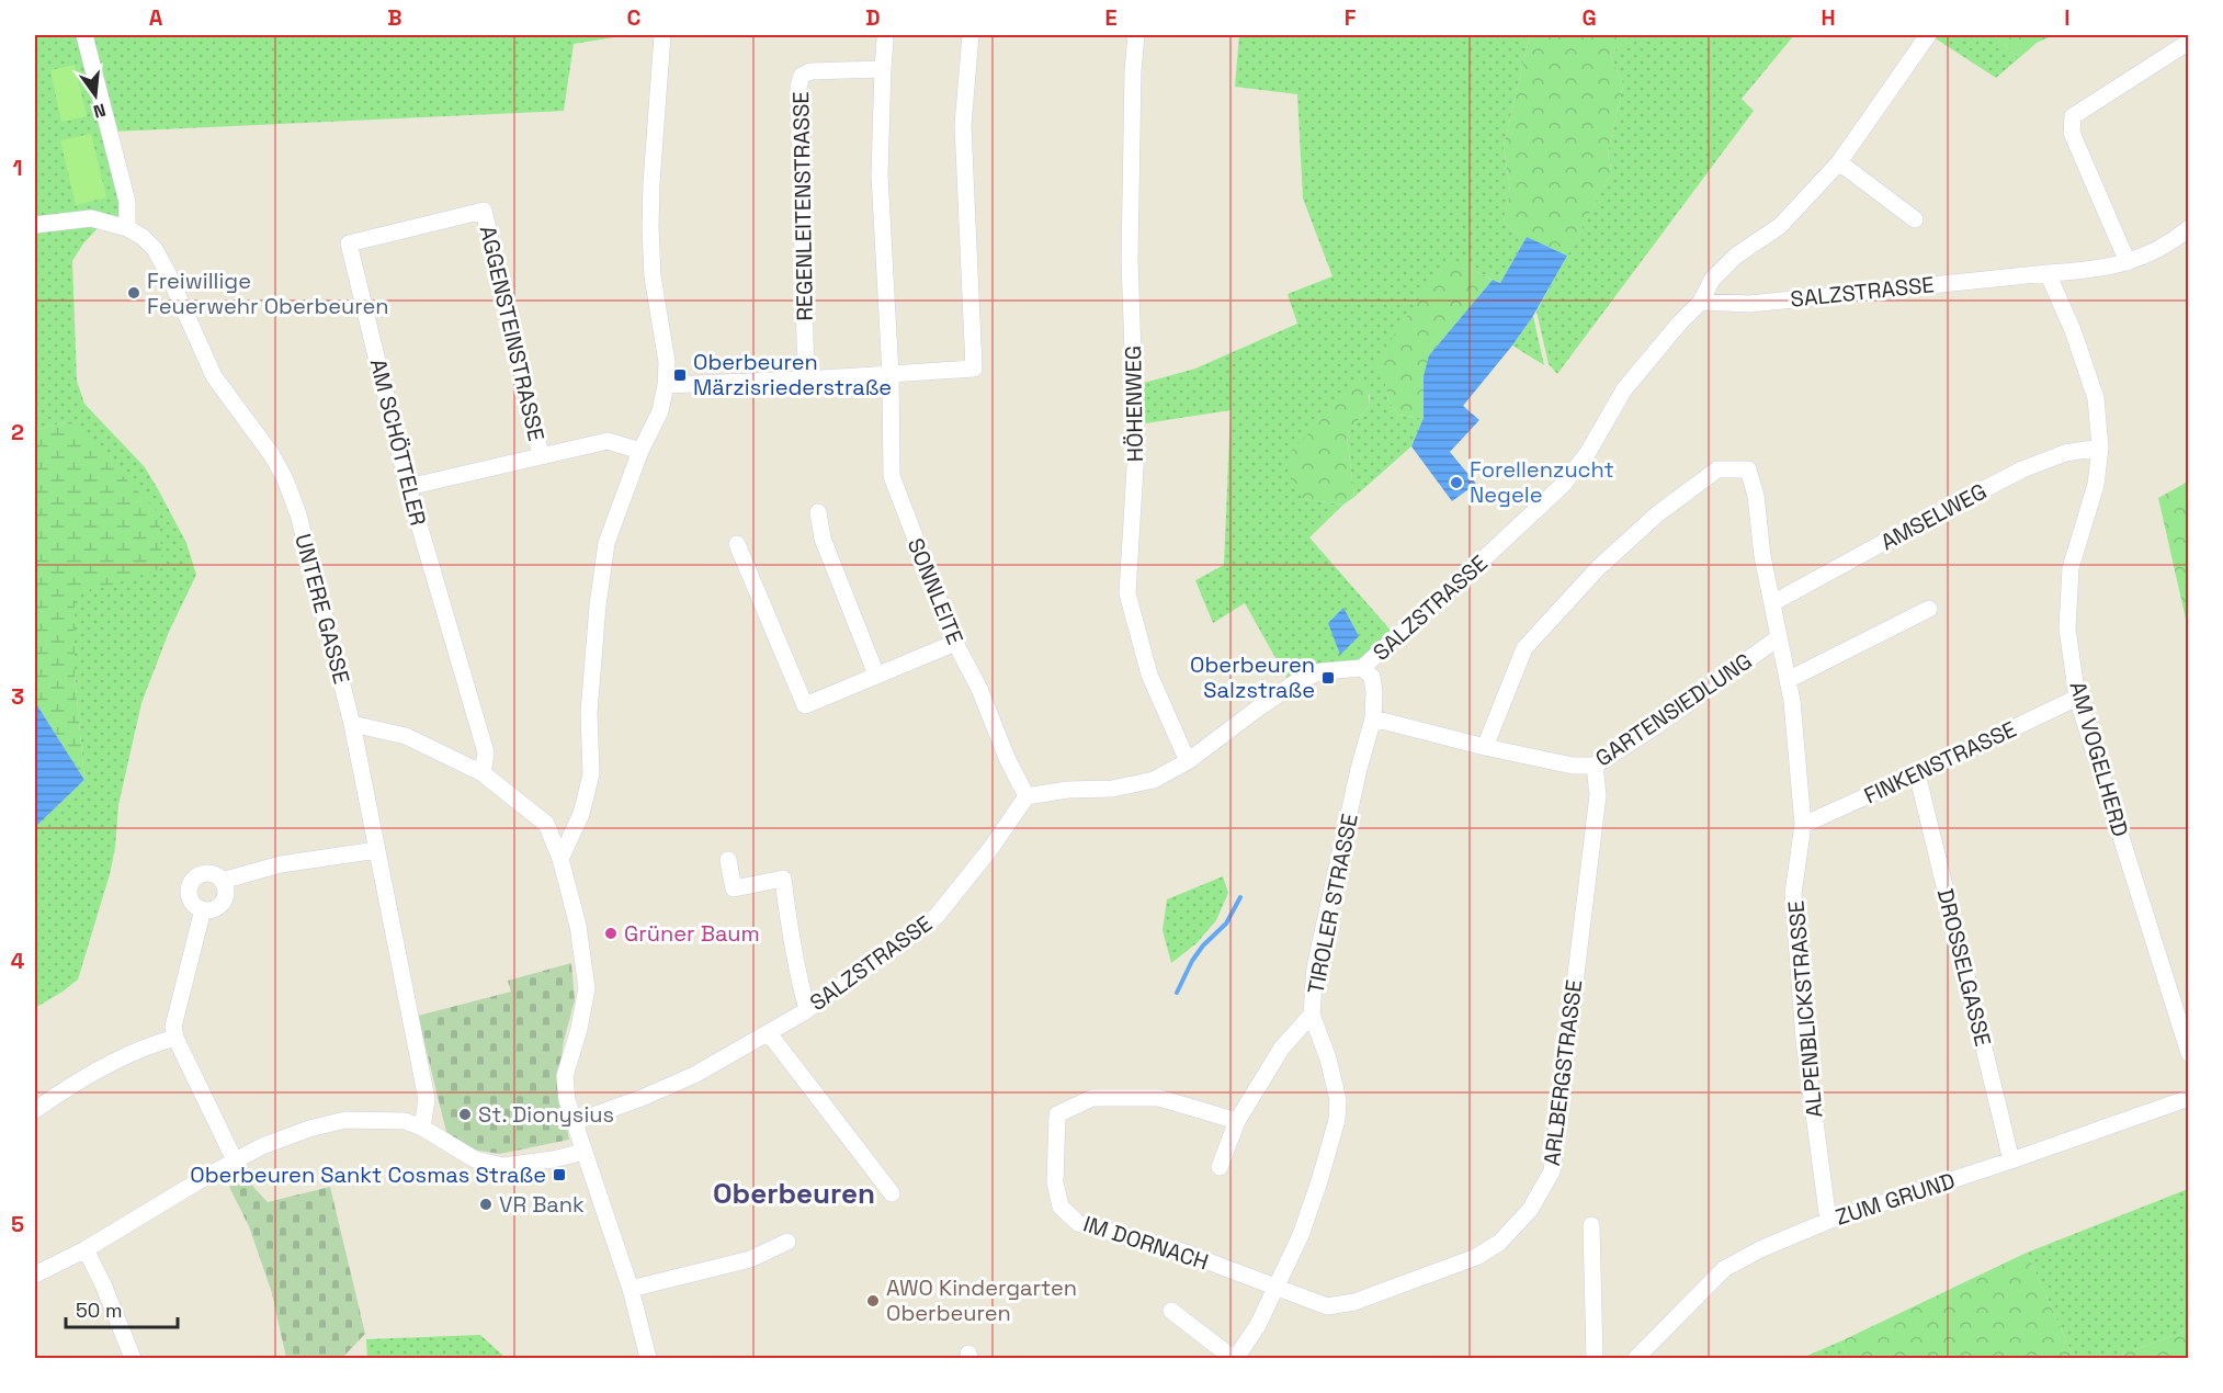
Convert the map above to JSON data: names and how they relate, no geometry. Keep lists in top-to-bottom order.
{
  "streets": {
    "street": [
      "REGENLEITENSTRASSE",
      "SALZSTRASSE",
      "AGGENSTEINSTRASSE",
      "HÖHENWEG",
      "AM SCHÖTTELER",
      "AMSELWEG",
      "SONNLEITE",
      "UNTERE GASSE",
      "GARTENSIEDLUNG",
      "AM VOGELHERD",
      "FINKENSTRASSE",
      "TIROLER STRASSE",
      "DROSSELGASSE",
      "ALPENBLICKSTRASSE",
      "ARLBERGSTRASSE",
      "ZUM GRUND",
      "IM DORNACH"
    ]
  },
  "crossings": [
    ["SALZSTRASSE", "HÖHENWEG"],
    ["SALZSTRASSE", "SONNLEITE"],
    ["SALZSTRASSE", "AM VOGELHERD"],
    ["SALZSTRASSE", "TIROLER STRASSE"],
    ["AGGENSTEINSTRASSE", "AM SCHÖTTELER"],
    ["AMSELWEG", "AM VOGELHERD"],
    ["AMSELWEG", "ALPENBLICKSTRASSE"],
    ["GARTENSIEDLUNG", "TIROLER STRASSE"],
    ["GARTENSIEDLUNG", "ALPENBLICKSTRASSE"],
    ["GARTENSIEDLUNG", "ARLBERGSTRASSE"],
    ["AM VOGELHERD", "FINKENSTRASSE"],
    ["FINKENSTRASSE", "DROSSELGASSE"],
    ["FINKENSTRASSE", "ALPENBLICKSTRASSE"],
    ["TIROLER STRASSE", "ARLBERGSTRASSE"],
    ["TIROLER STRASSE", "IM DORNACH"],
    ["DROSSELGASSE", "ZUM GRUND"],
    ["ALPENBLICKSTRASSE", "ZUM GRUND"],
    ["ARLBERGSTRASSE", "IM DORNACH"]
  ],
  "districts": ["Oberbeuren"],
  "places": {
    "other": [
      "Freiwillige Feuerwehr Oberbeuren",
      "Forellenzucht Negele",
      "Grüner Baum",
      "St. Dionysius",
      "VR Bank",
      "AWO Kindergarten Oberbeuren"
    ],
    "transit": ["Oberbeuren Märzisriederstraße", "Oberbeuren Salzstraße", "Oberbeuren Sankt Cosmas Straße"]
  },
  "scale_bar": "50 m",
  "north": "bottom",
  "grid": {
    "columns": [
      "A",
      "B",
      "C",
      "D",
      "E",
      "F",
      "G",
      "H",
      "I"
    ],
    "rows": [
      "1",
      "2",
      "3",
      "4",
      "5"
    ]
  }
}
